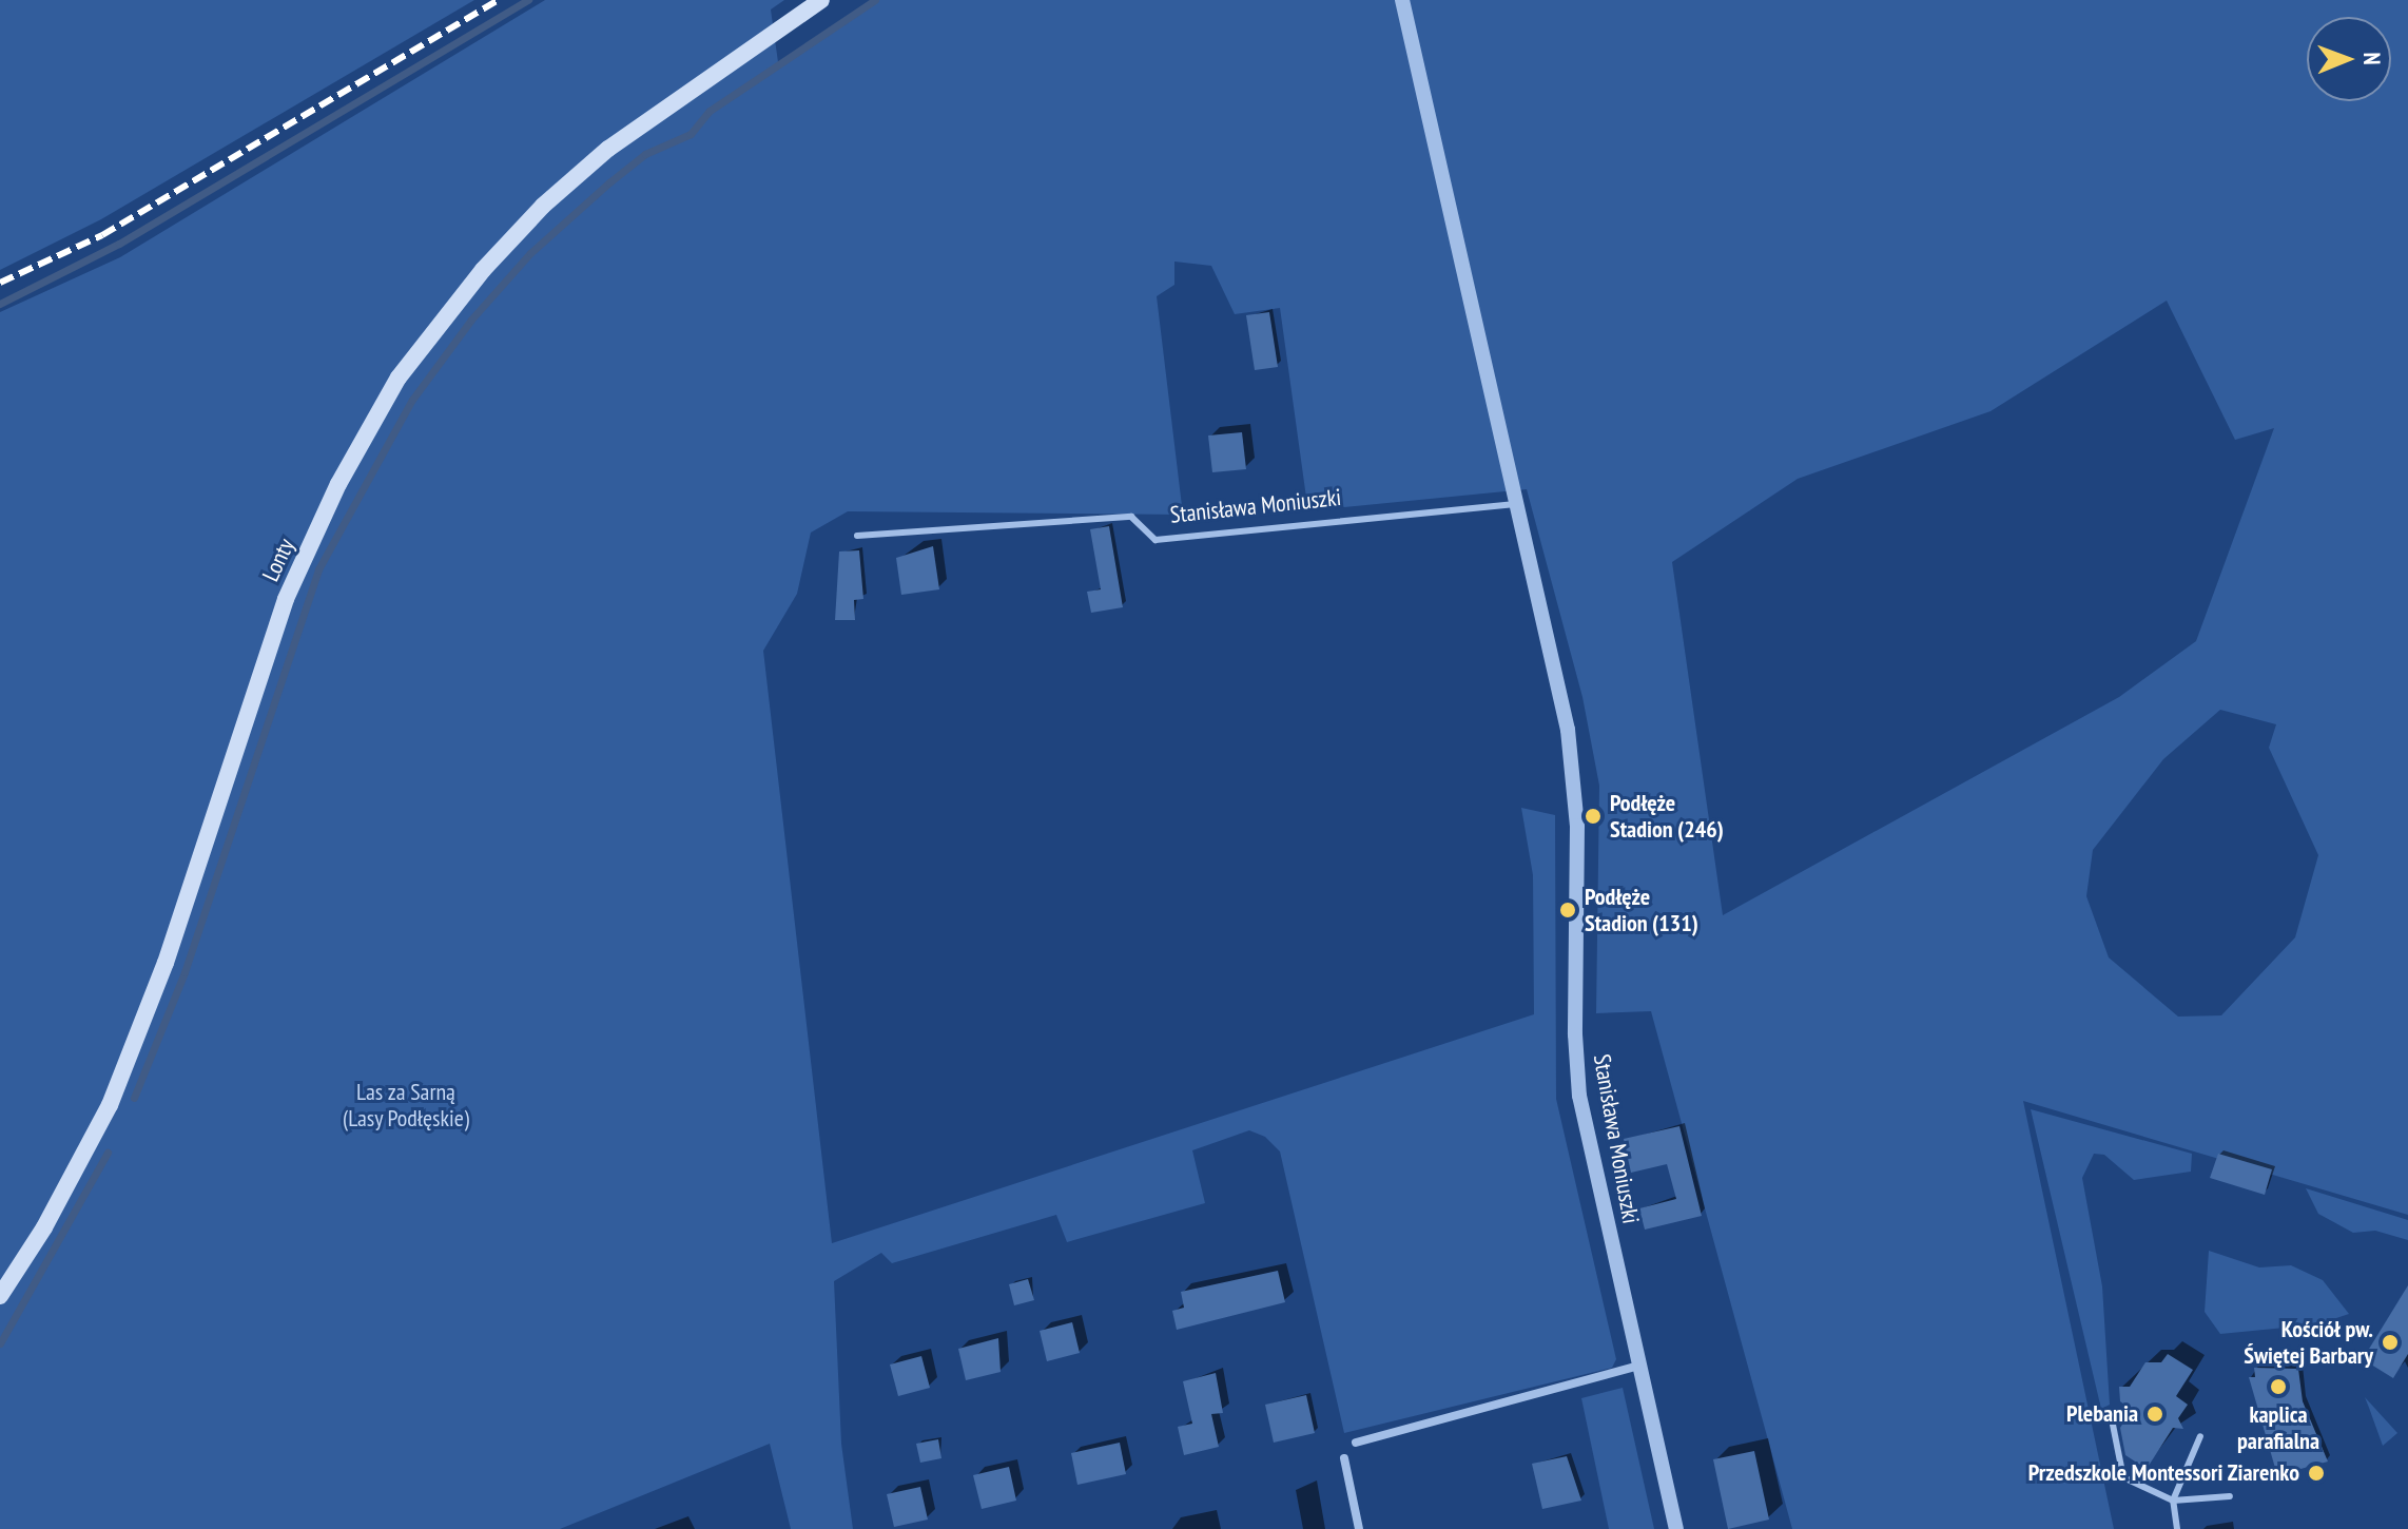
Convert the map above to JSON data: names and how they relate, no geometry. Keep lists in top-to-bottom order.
{
  "streets": {
    "main road": ["Lonty"],
    "street": ["Stanisława Moniuszki"]
  },
  "parks": ["Las za Sarną (Lasy Podłęskie)"],
  "places": [
    "Podłęże Stadion (246)",
    "Podłęże Stadion (131)",
    "Kościół pw. Świętej Barbary",
    "kaplica parafialna",
    "Plebania",
    "Przedszkole Montessori Ziarenko"
  ],
  "north": "right"
}
